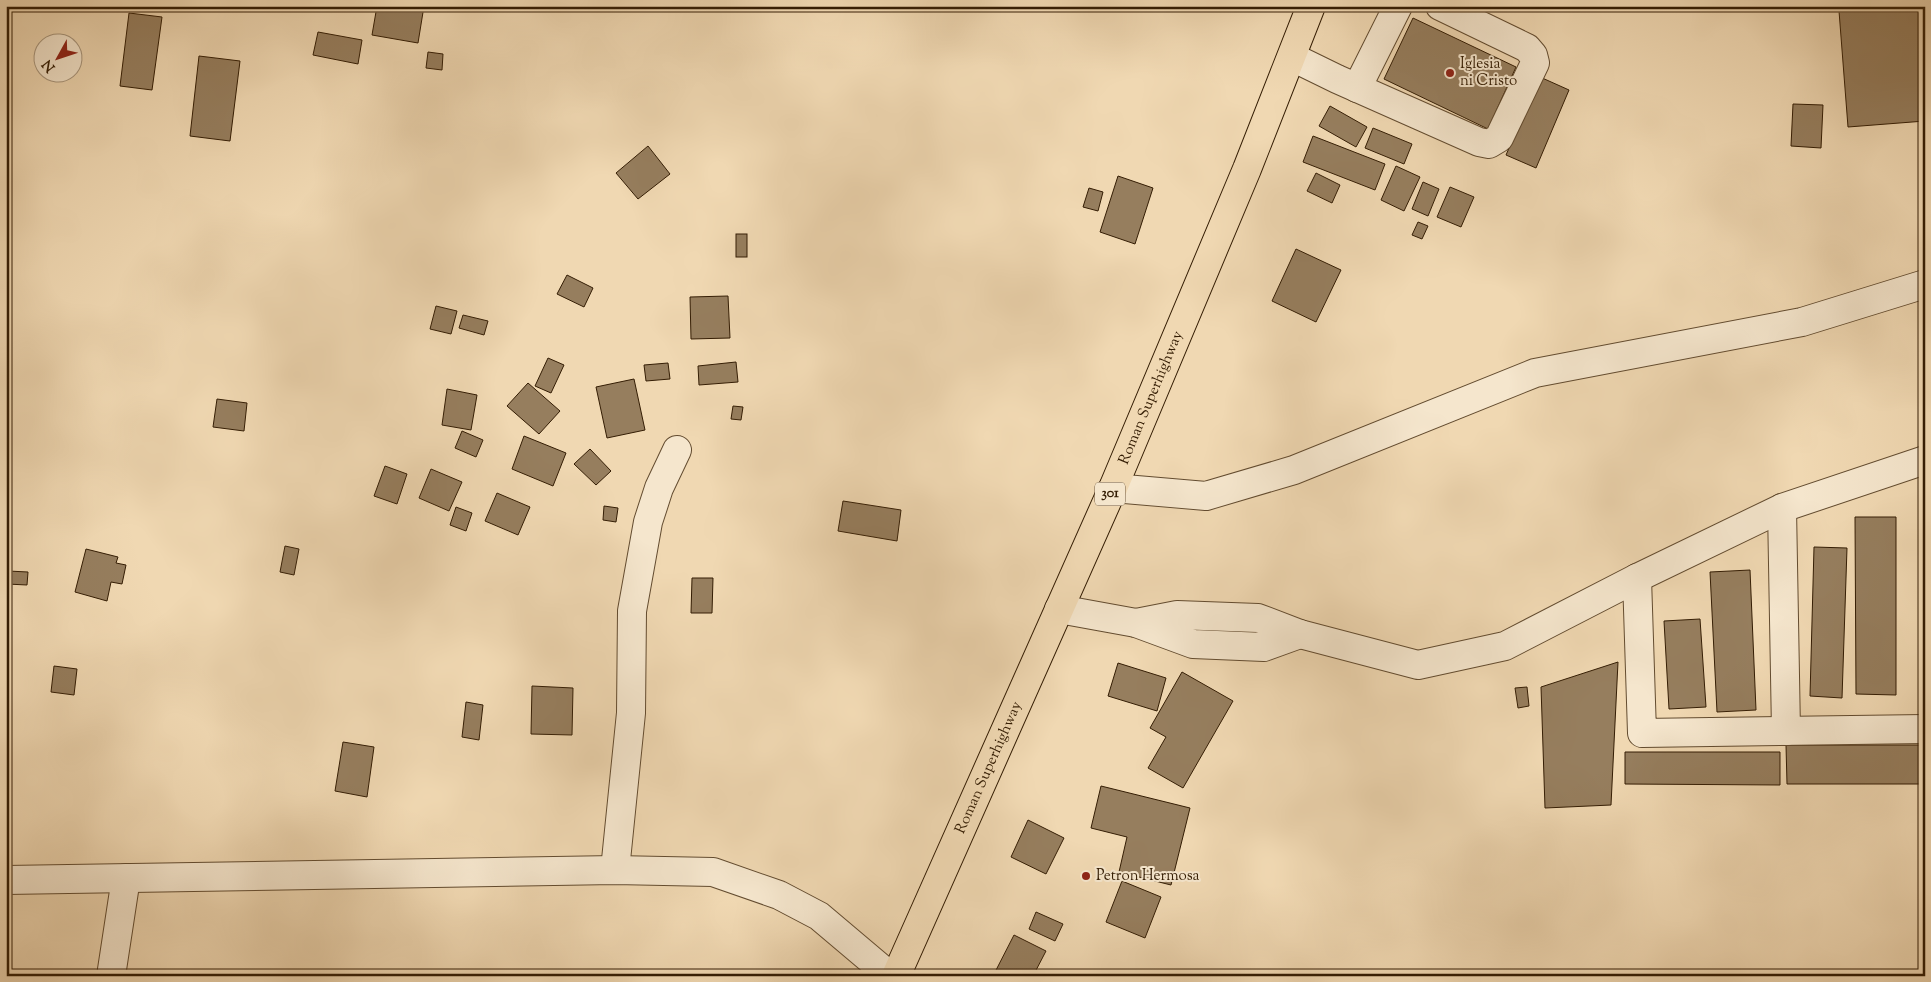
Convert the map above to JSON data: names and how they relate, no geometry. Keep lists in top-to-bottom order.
{
  "streets": {
    "main road": ["Roman Superhighway", "301"]
  },
  "places": ["Iglesia ni Cristo", "Petron Hermosa"],
  "north": "bottom left"
}
